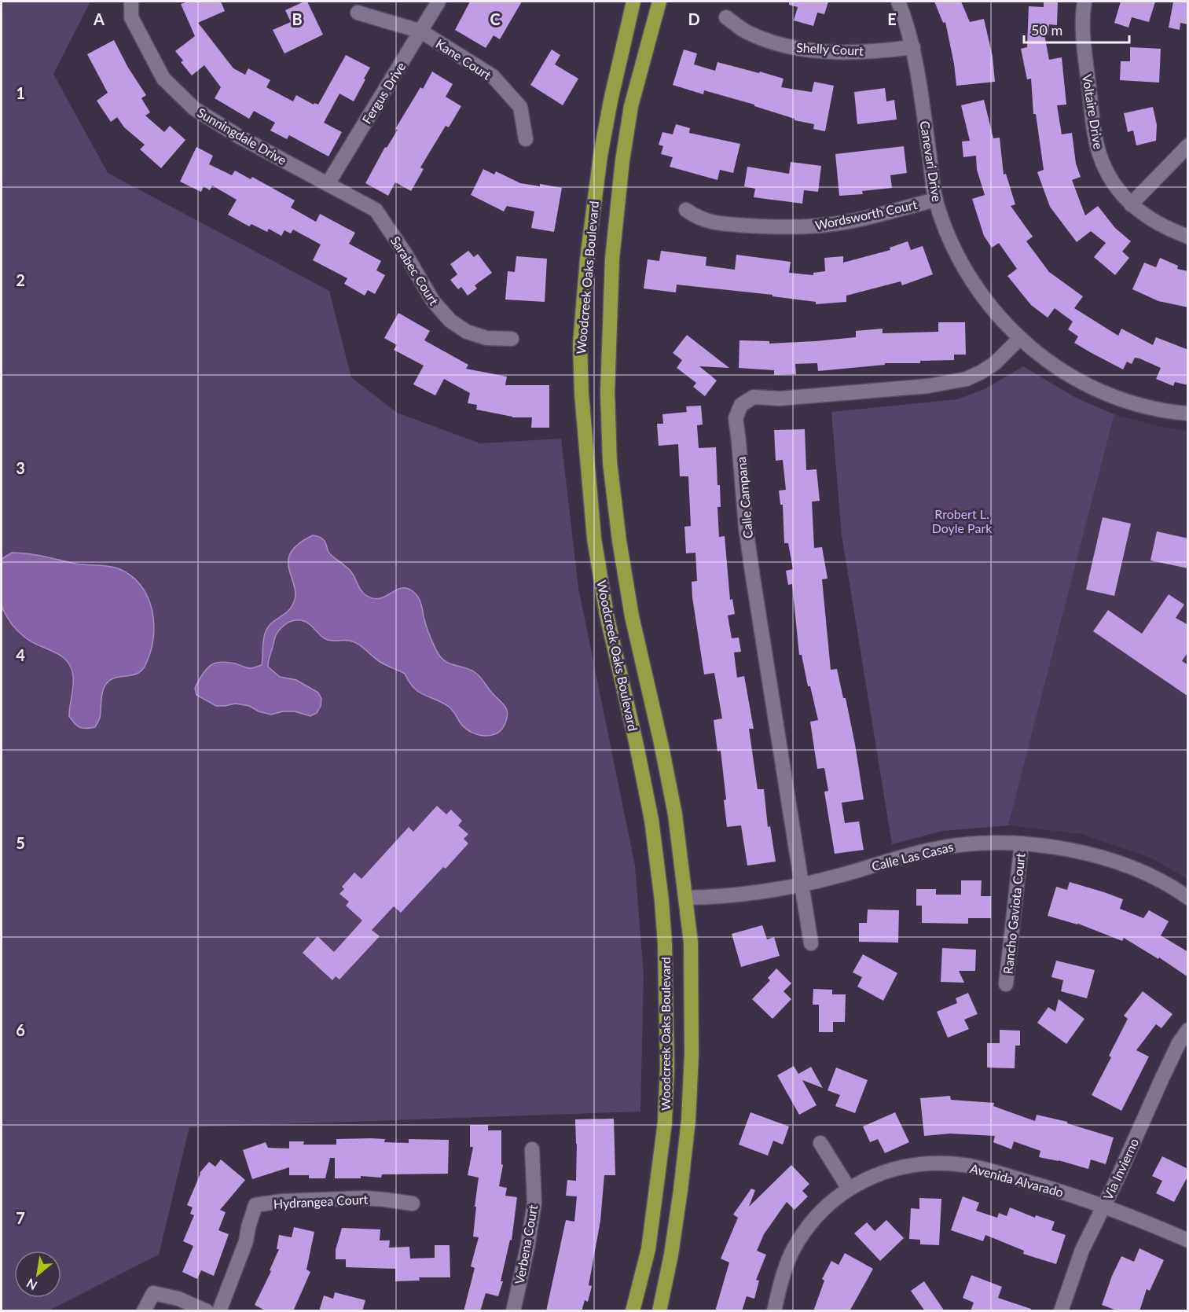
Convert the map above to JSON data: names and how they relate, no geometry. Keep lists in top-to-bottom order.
{
  "streets": {
    "main road": ["Woodcreek Oaks Boulevard"],
    "street": [
      "Shelly Court",
      "Kane Court",
      "Fergus Drive",
      "Voltaire Drive",
      "Sunningdale Drive",
      "Canevari Drive",
      "Wordsworth Court",
      "Sarabec Court",
      "Calle Campana",
      "Calle Las Casas",
      "Rancho Gaviota Court",
      "Via Invierno",
      "Avenida Alvarado",
      "Hydrangea Court",
      "Verbena Court"
    ]
  },
  "crossings": [
    ["Shelly Court", "Canevari Drive"],
    ["Kane Court", "Fergus Drive"],
    ["Fergus Drive", "Sunningdale Drive"],
    ["Fergus Drive", "Sarabec Court"],
    ["Sunningdale Drive", "Sarabec Court"],
    ["Canevari Drive", "Wordsworth Court"],
    ["Canevari Drive", "Calle Campana"],
    ["Woodcreek Oaks Boulevard", "Calle Las Casas"],
    ["Calle Campana", "Calle Las Casas"],
    ["Calle Las Casas", "Rancho Gaviota Court"],
    ["Via Invierno", "Avenida Alvarado"]
  ],
  "parks": ["Rrobert L. Doyle Park"],
  "scale_bar": "50 m",
  "north": "bottom left",
  "grid": {
    "columns": [
      "A",
      "B",
      "C",
      "D",
      "E"
    ],
    "rows": [
      "1",
      "2",
      "3",
      "4",
      "5",
      "6",
      "7"
    ]
  }
}
